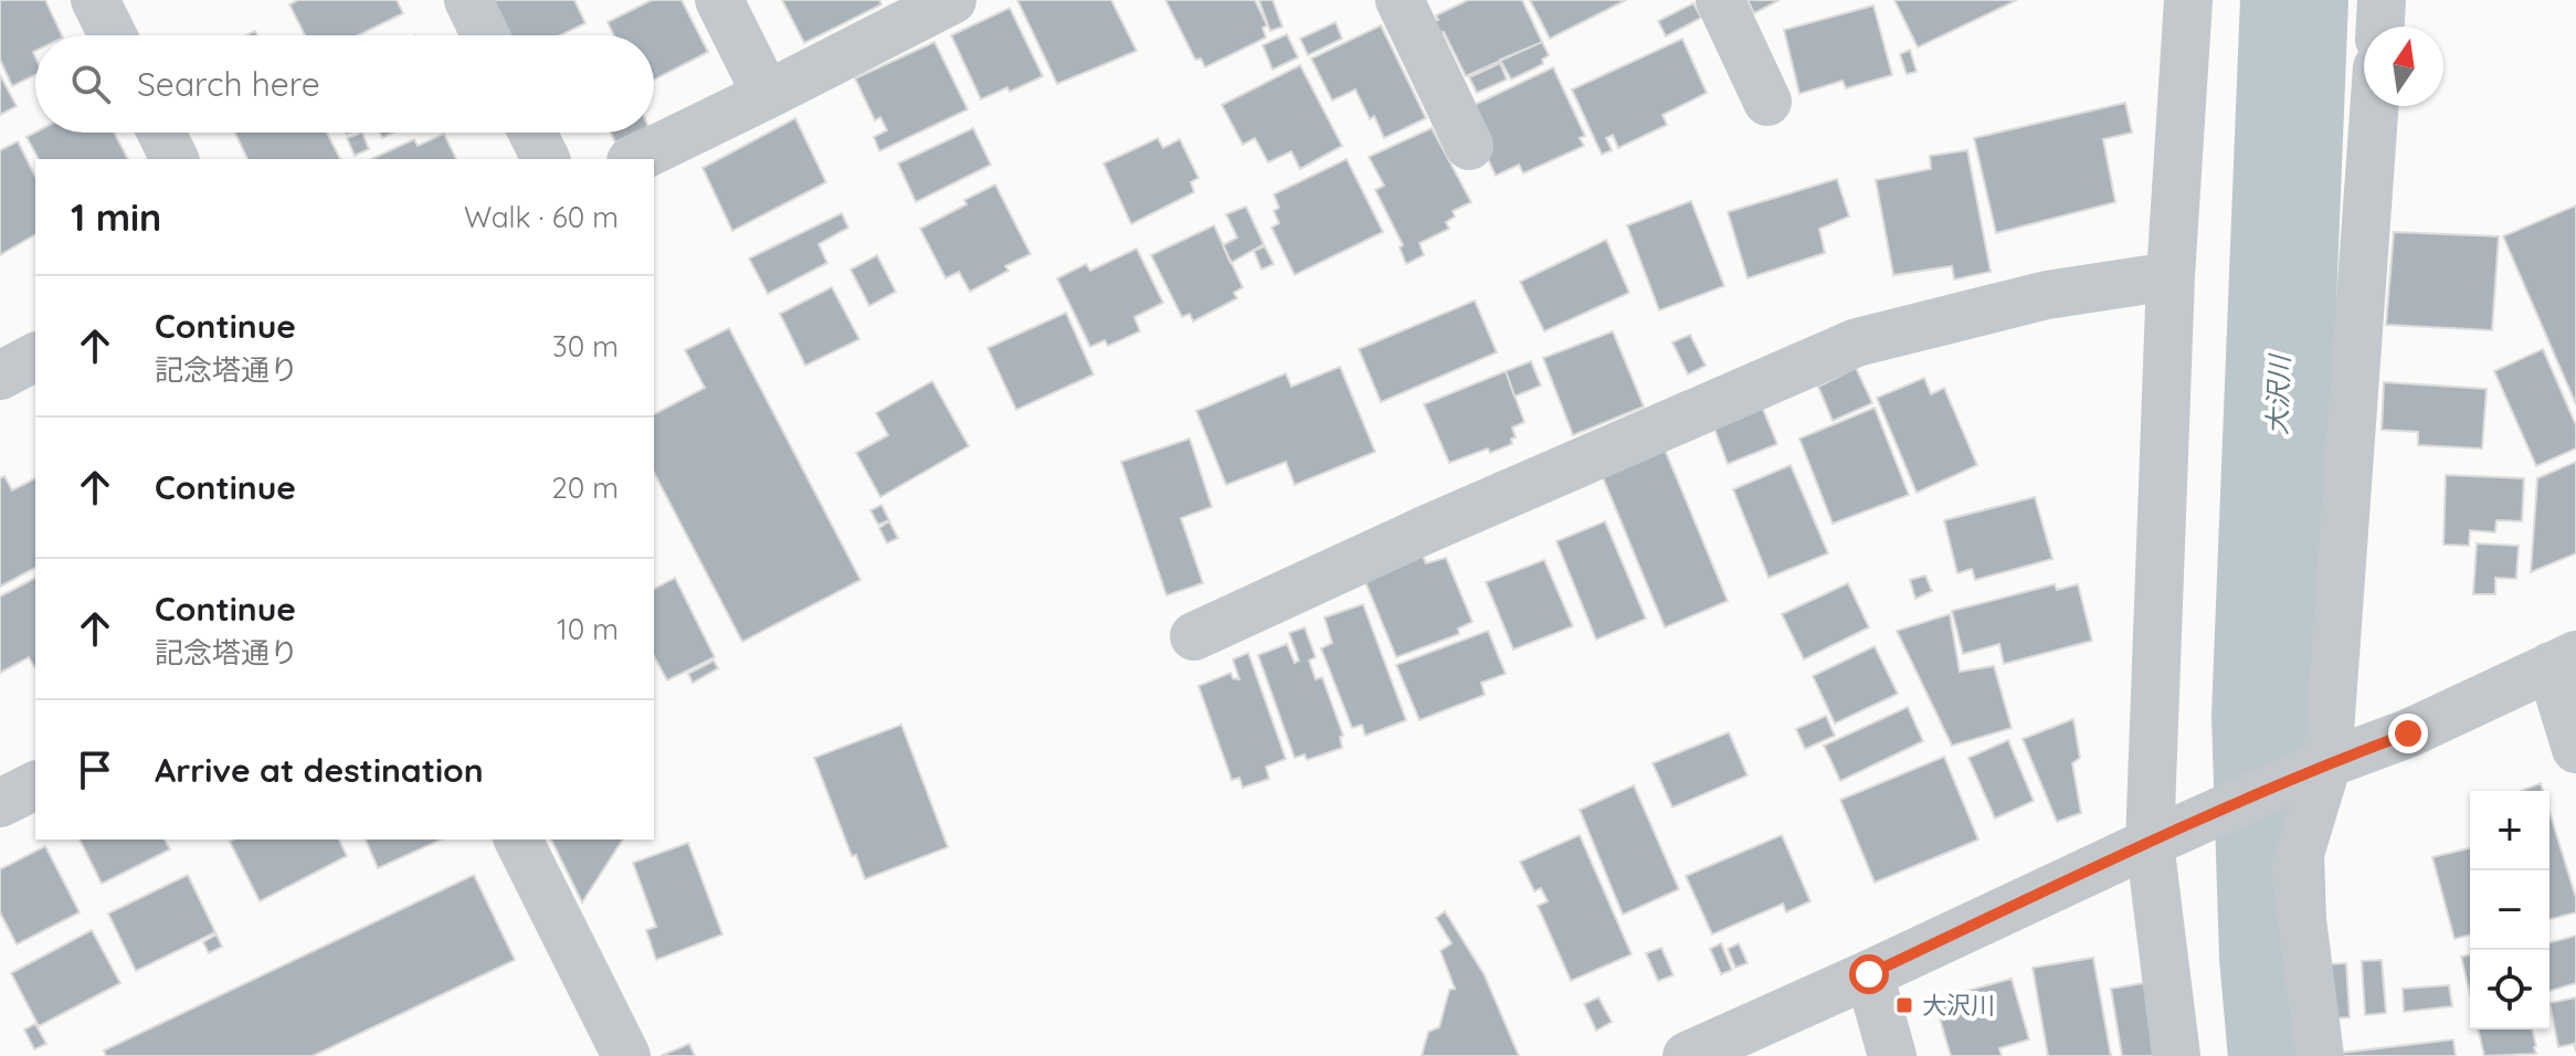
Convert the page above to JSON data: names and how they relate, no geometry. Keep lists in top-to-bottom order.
{
  "water": ["大沢川"],
  "places": {
    "transit": ["大沢川"]
  },
  "north": "top",
  "page": {
    "search": "Search here",
    "heading": ["1 min", "Walk · 60 m"],
    "list": [
      ["Continue", "記念塔通り", "30 m"],
      ["Continue", "20 m"],
      ["Continue", "記念塔通り", "10 m"],
      "Arrive at destination"
    ],
    "map_buttons": ["+", "−"]
  }
}
